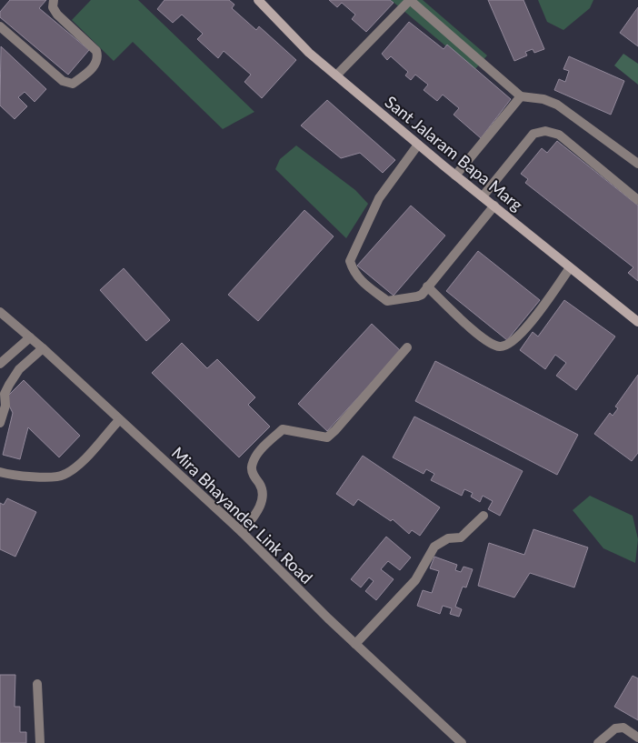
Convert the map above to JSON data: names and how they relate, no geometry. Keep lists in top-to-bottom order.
{
  "streets": {
    "street": ["Sant Jalaram Bapa Marg", "Mira Bhayander Link Road"]
  }
}
